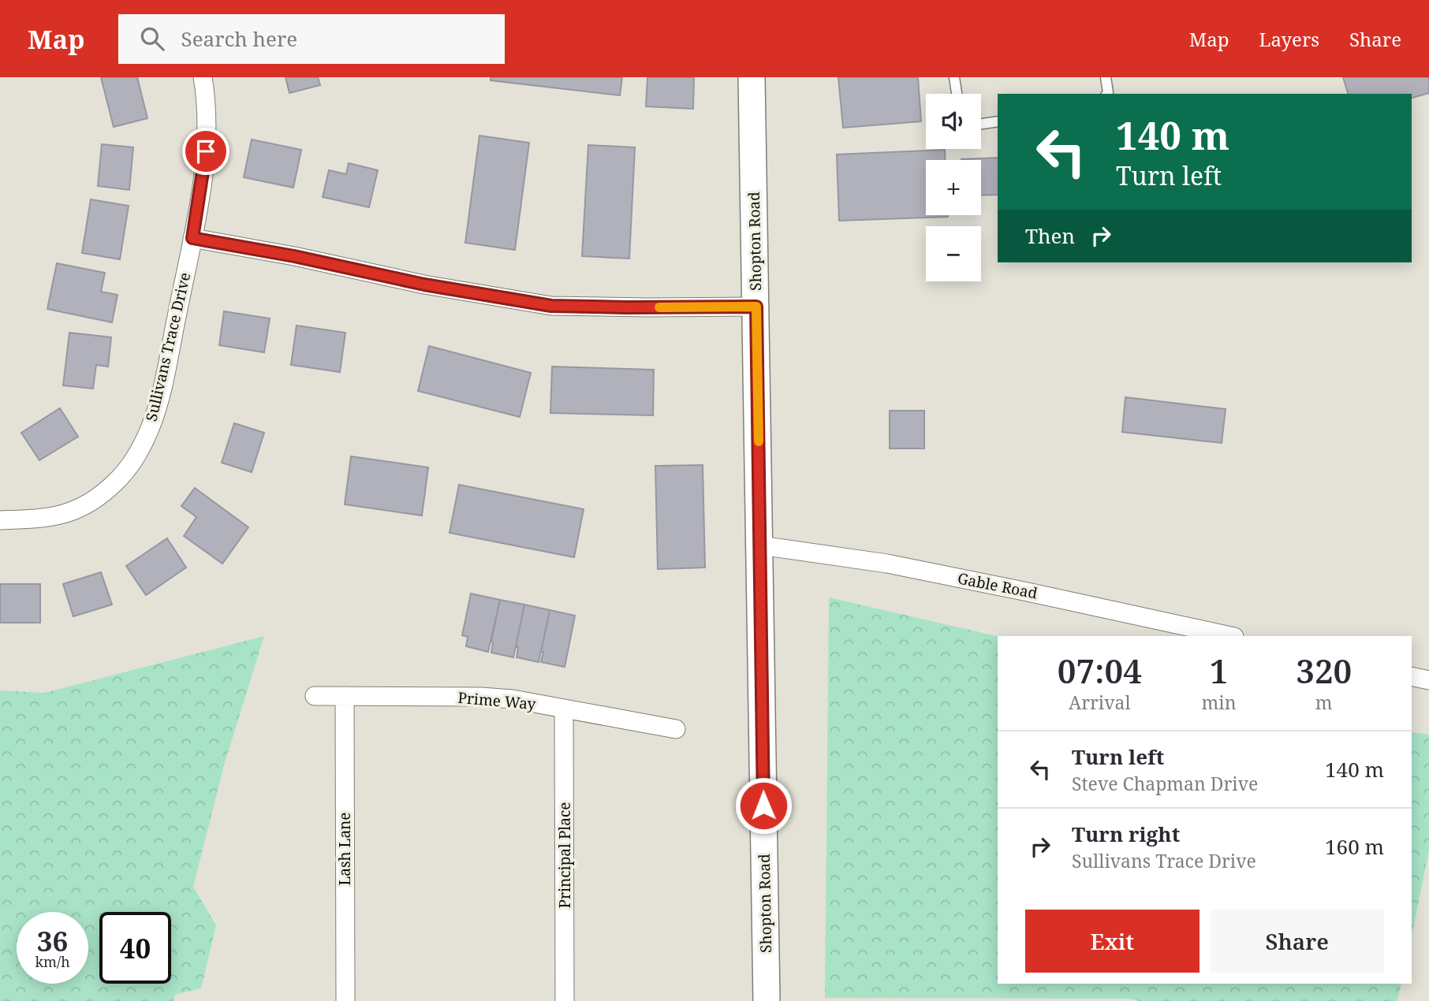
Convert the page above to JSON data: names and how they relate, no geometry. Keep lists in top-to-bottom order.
{
  "streets": {
    "street": [
      "Shopton Road",
      "Sullivans Trace Drive",
      "Gable Road",
      "Prime Way",
      "Lash Lane",
      "Principal Place"
    ]
  },
  "crossings": [
    ["Shopton Road", "Gable Road"],
    ["Prime Way", "Lash Lane"],
    ["Prime Way", "Principal Place"]
  ],
  "page": {
    "header": "Map",
    "search": "Search here",
    "nav": ["Map", "Layers", "Share"],
    "map_buttons": ["+", "−"],
    "turn": ["140 m", "Turn left"],
    "then": "Then",
    "eta": [
      "07:04",
      "Arrival",
      "1",
      "min",
      "320",
      "m"
    ],
    "list": [
      {
        "name": "Turn left",
        "note": "Steve Chapman Drive",
        "value": "140 m"
      },
      {
        "name": "Turn right",
        "note": "Sullivans Trace Drive",
        "value": "160 m"
      }
    ],
    "buttons": ["Exit", "Share"],
    "speed": "36 km/h",
    "limit": "40"
  }
}
